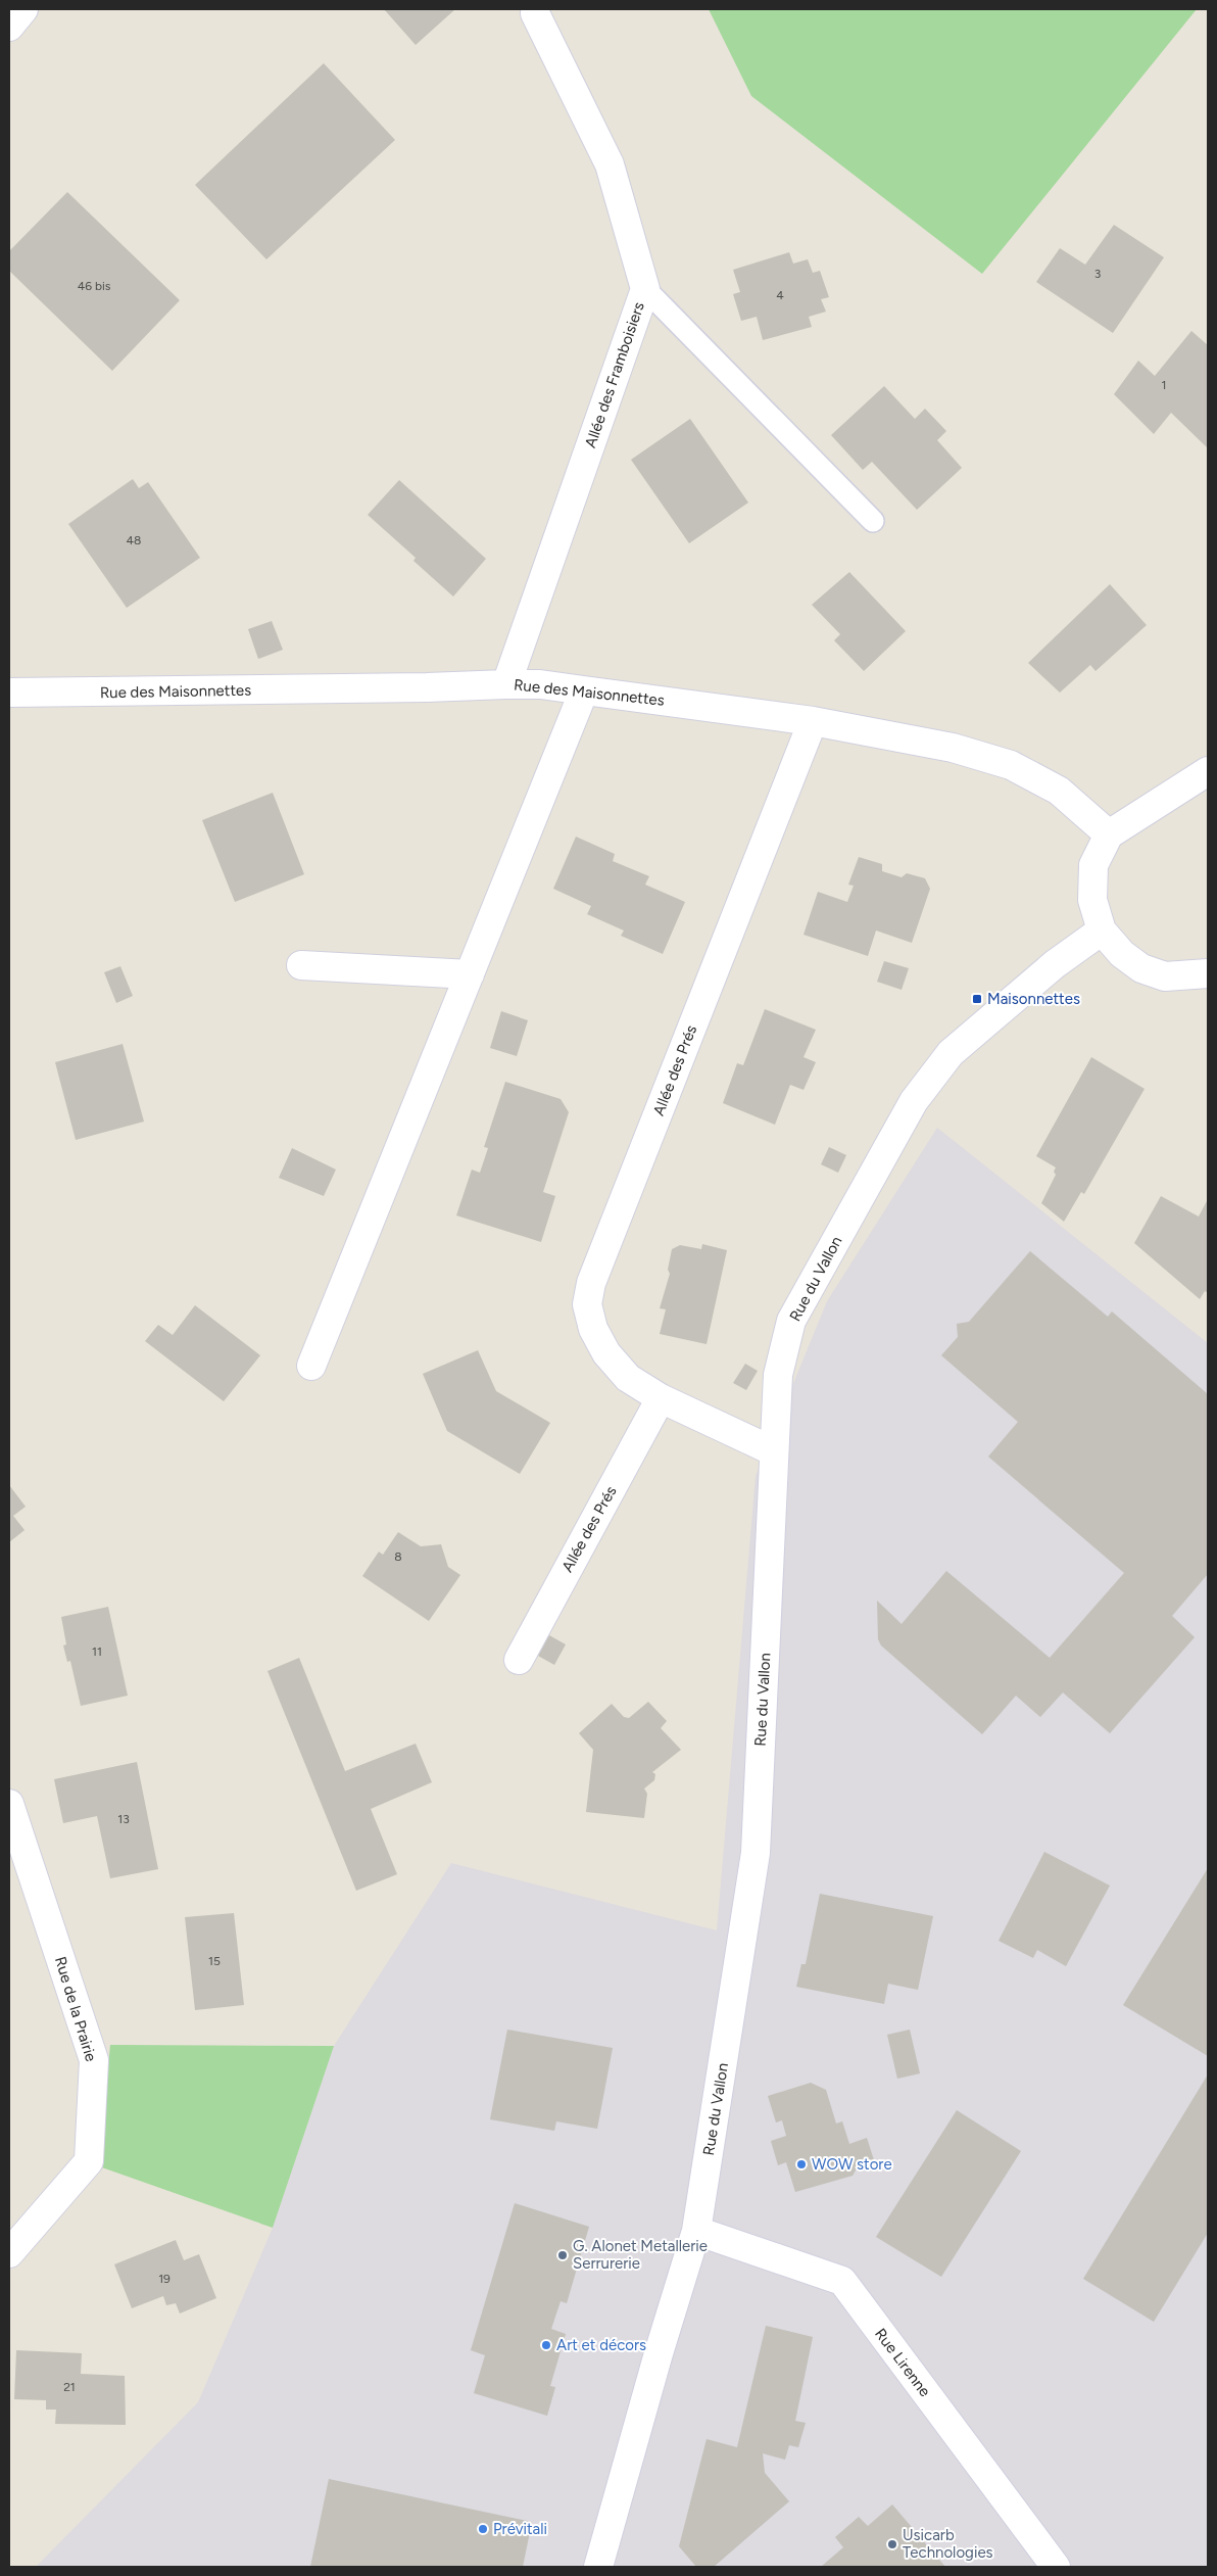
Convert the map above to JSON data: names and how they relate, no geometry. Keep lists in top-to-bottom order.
{
  "streets": {
    "street": [
      "Allée des Framboisiers",
      "Rue des Maisonnettes",
      "Allée des Prés",
      "Rue du Vallon",
      "Rue de la Prairie",
      "Rue Lirenne"
    ]
  },
  "crossings": [
    ["Allée des Framboisiers", "Rue des Maisonnettes"],
    ["Rue des Maisonnettes", "Allée des Prés"],
    ["Allée des Prés", "Rue du Vallon"],
    ["Rue du Vallon", "Rue Lirenne"]
  ],
  "places": {
    "transit": ["Maisonnettes"],
    "other": [
      "WOW store",
      "G. Alonet Metallerie Serrurerie",
      "Art et décors",
      "Prévitali",
      "Usicarb Technologies"
    ]
  },
  "house_numbers": [
    "3",
    "46 bis",
    "4",
    "1",
    "48",
    "8",
    "11",
    "13",
    "15",
    "19",
    "21"
  ]
}
